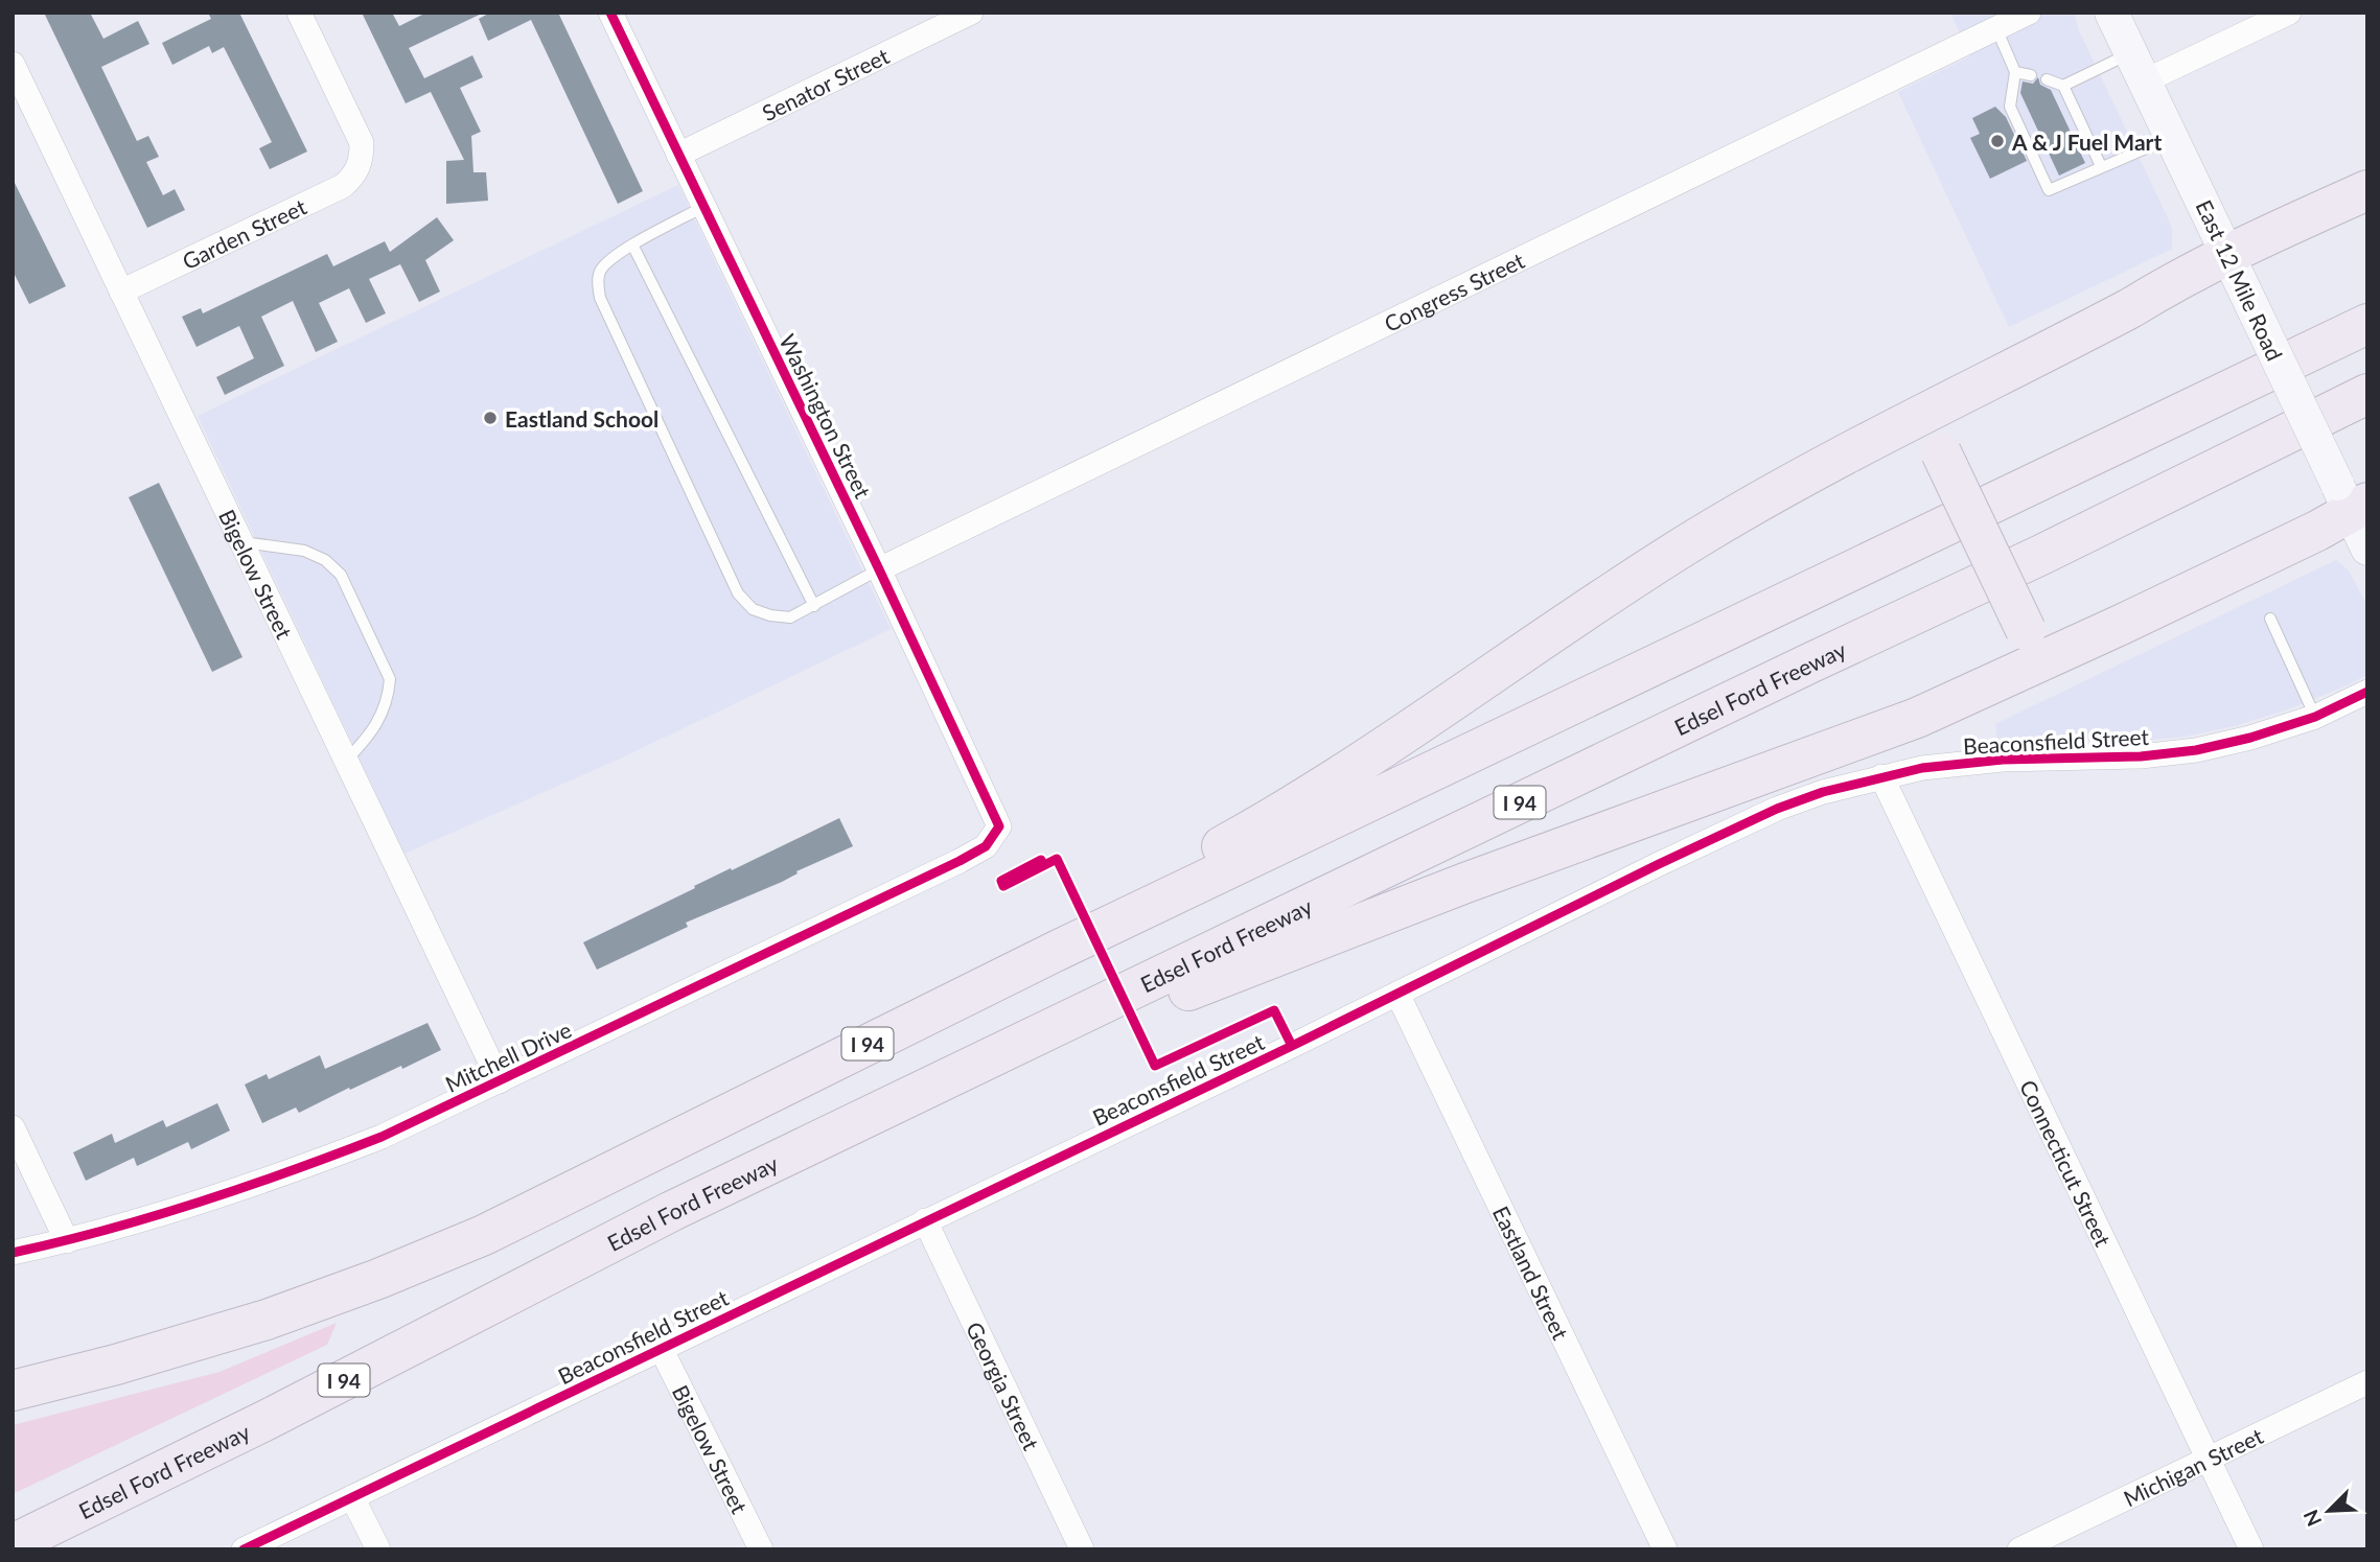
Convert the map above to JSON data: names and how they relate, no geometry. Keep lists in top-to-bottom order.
{
  "streets": {
    "highway": ["Edsel Ford Freeway", "I 94"],
    "main road": ["East 12 Mile Road"],
    "street": [
      "Senator Street",
      "Garden Street",
      "Congress Street",
      "Washington Street",
      "Bigelow Street",
      "Beaconsfield Street",
      "Mitchell Drive",
      "Connecticut Street",
      "Eastland Street",
      "Georgia Street",
      "Michigan Street"
    ]
  },
  "crossings": [
    ["Senator Street", "Washington Street"],
    ["Garden Street", "Bigelow Street"],
    ["Congress Street", "Washington Street"],
    ["Washington Street", "Mitchell Drive"],
    ["Bigelow Street", "Beaconsfield Street"],
    ["Bigelow Street", "Mitchell Drive"],
    ["Beaconsfield Street", "Connecticut Street"],
    ["Beaconsfield Street", "Eastland Street"],
    ["Beaconsfield Street", "Georgia Street"],
    ["Connecticut Street", "Michigan Street"]
  ],
  "places": ["A & J Fuel Mart", "Eastland School"],
  "north": "bottom left"
}
